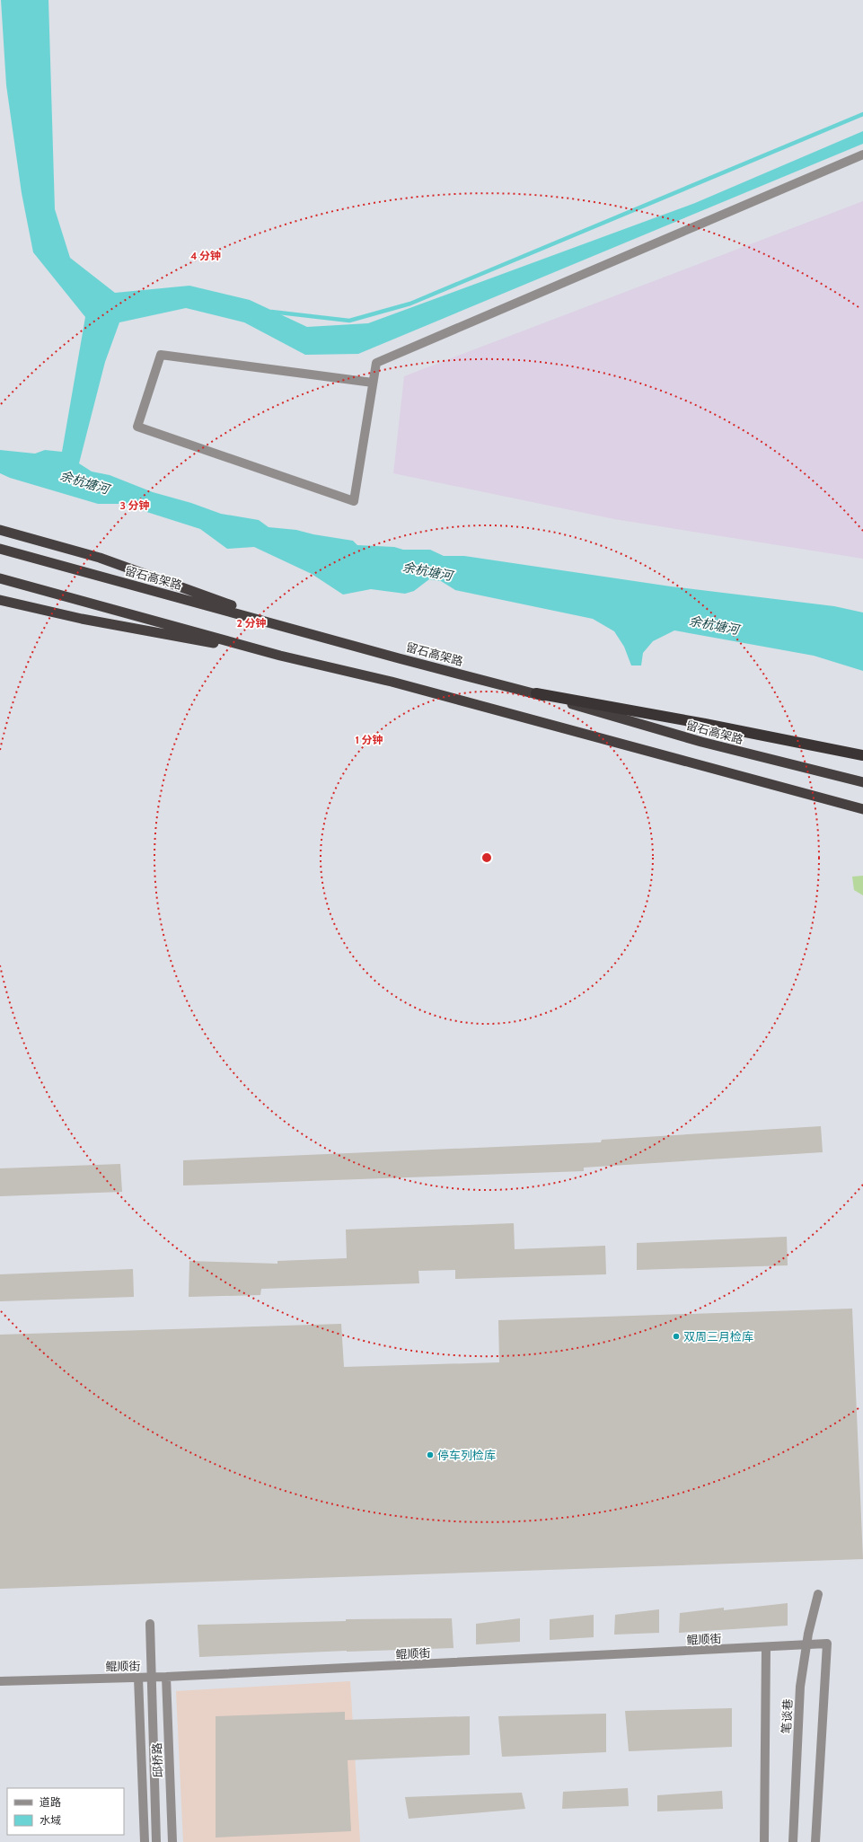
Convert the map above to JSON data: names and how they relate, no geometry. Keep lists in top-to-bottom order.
{
  "streets": {
    "highway": ["留石高架路"],
    "street": ["鲲顺街", "笔谈巷", "邱桥路"]
  },
  "crossings": [
    ["鲲顺街", "笔谈巷"],
    ["鲲顺街", "邱桥路"]
  ],
  "water": ["余杭塘河"],
  "places": ["双周三月检库", "停车列检库"],
  "legend": ["道路", "水域"],
  "rings": [
    "4 分钟",
    "3 分钟",
    "2 分钟",
    "1 分钟"
  ]
}
